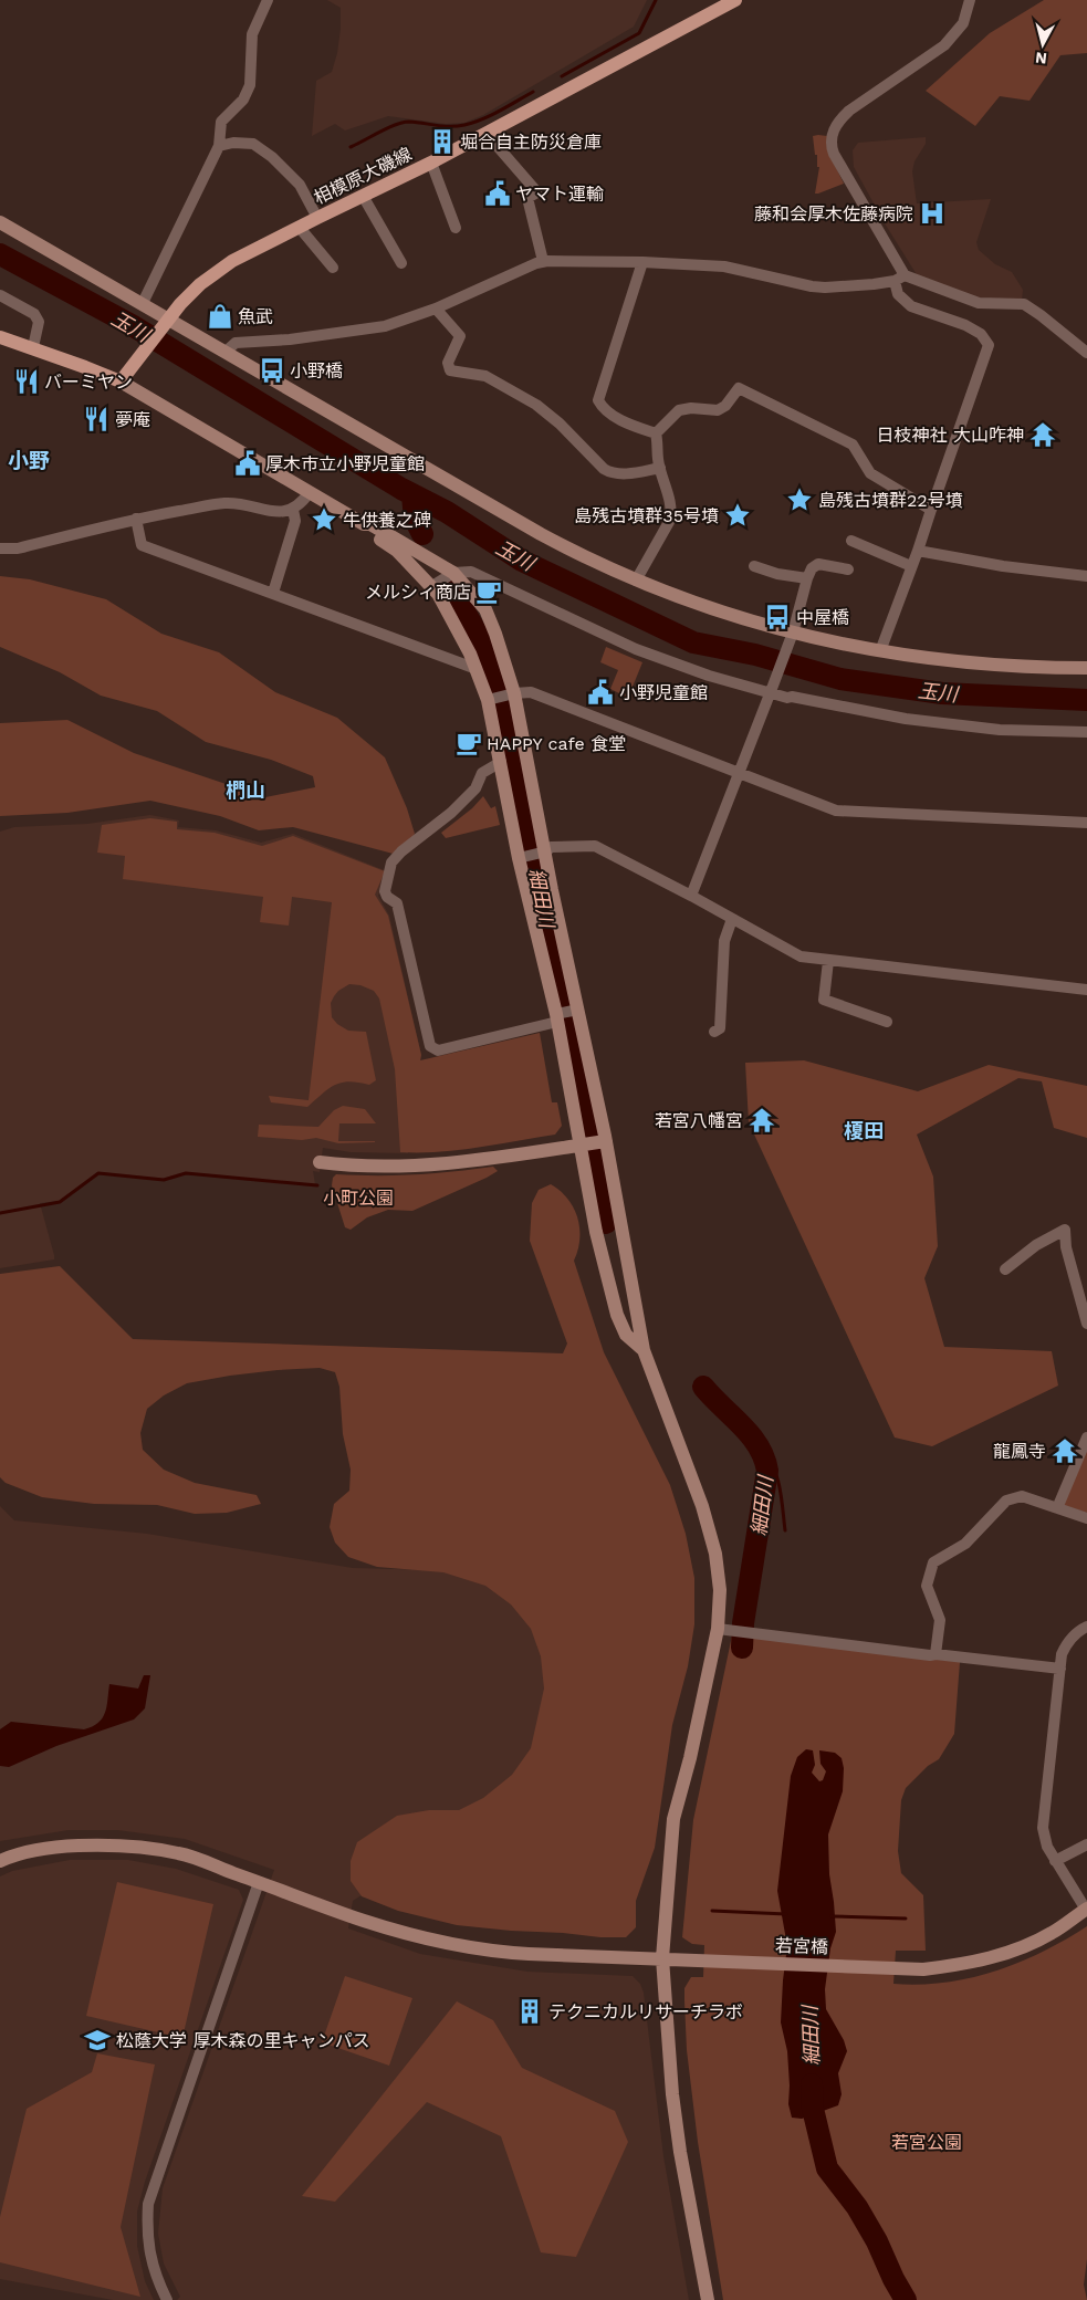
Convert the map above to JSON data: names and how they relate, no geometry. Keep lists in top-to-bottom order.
{
  "streets": {
    "main road": ["相模原大磯線"],
    "street": ["若宮橋"]
  },
  "districts": ["小野", "椚山", "榎田"],
  "water": ["玉川", "細田川"],
  "parks": ["小町公園", "若宮公園"],
  "places": {
    "building": ["堀合自主防災倉庫", "テクニカルリサーチラボ"],
    "public building": ["ヤマト運輸", "厚木市立小野児童館", "小野児童館"],
    "hospital": ["藤和会厚木佐藤病院"],
    "shop": ["魚武"],
    "bus stop": ["小野橋", "中屋橋"],
    "restaurant": ["バーミヤン", "夢庵"],
    "temple": ["日枝神社 大山咋神", "若宮八幡宮", "龍鳳寺"],
    "place": ["島残古墳群22号墳", "島残古墳群35号墳", "牛供養之碑"],
    "cafe": ["メルシィ商店", "HAPPY cafe 食堂"],
    "school or university": ["松蔭大学 厚木森の里キャンパス"]
  },
  "north": "bottom"
}
